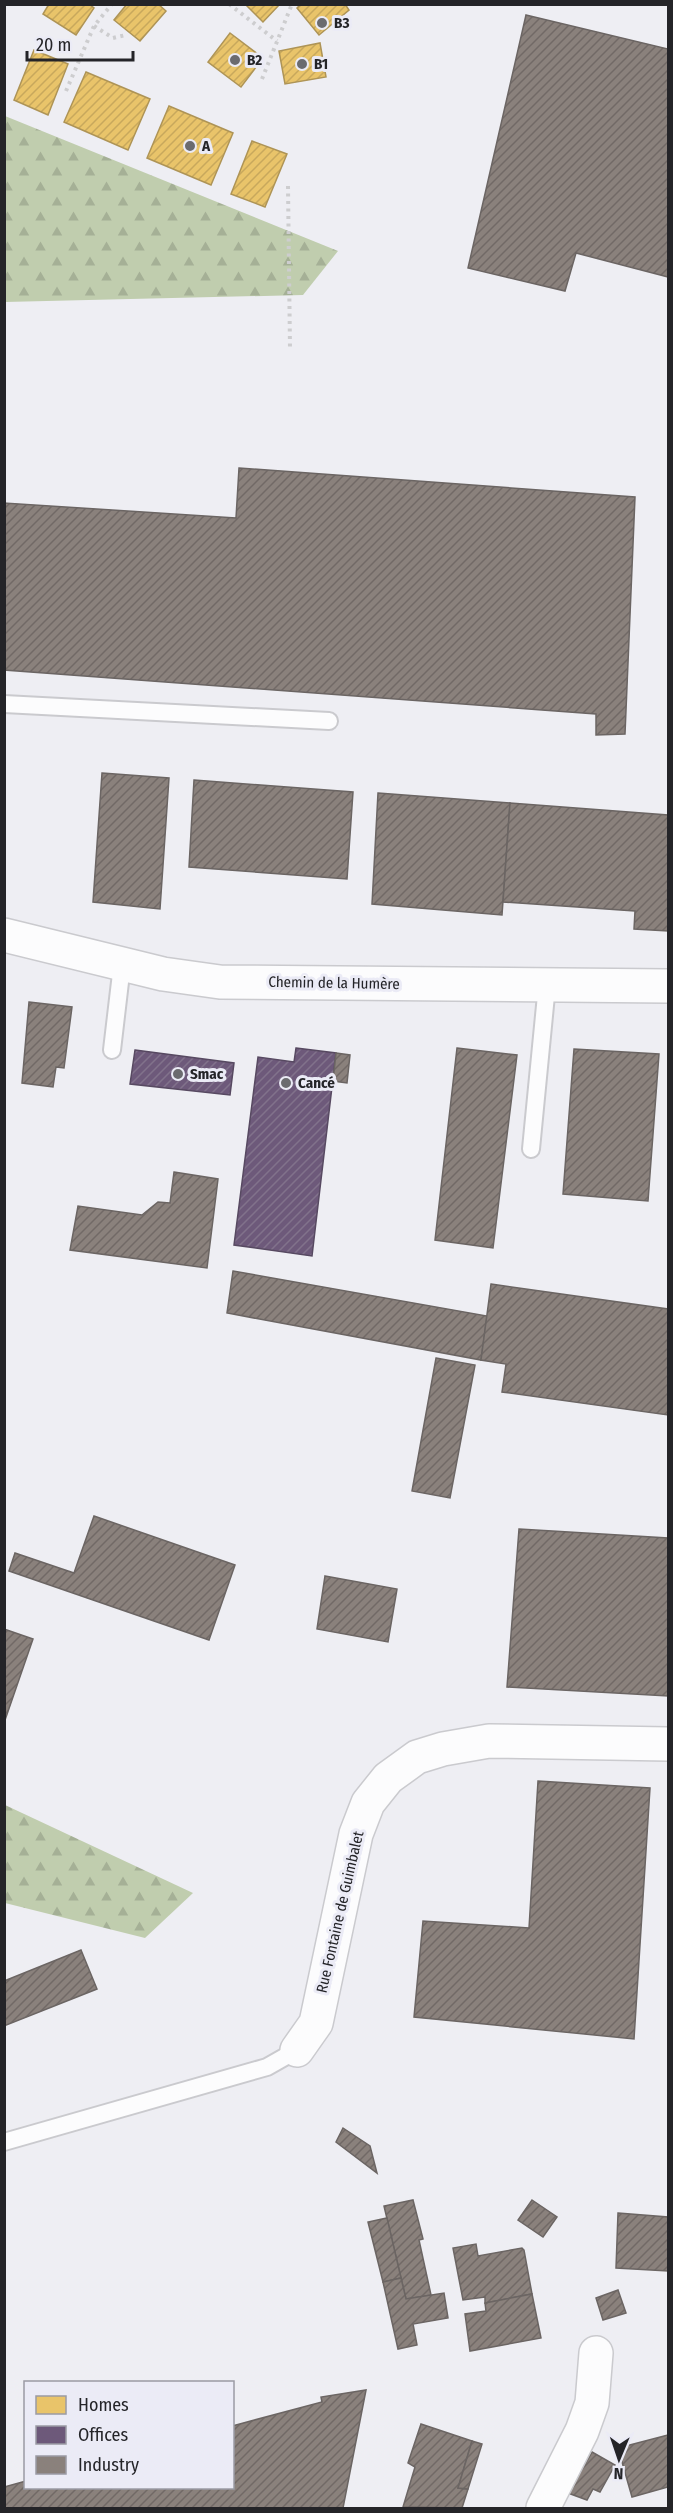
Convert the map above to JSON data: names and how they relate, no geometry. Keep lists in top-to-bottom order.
{
  "streets": {
    "street": ["Chemin de la Humère", "Rue Fontaine de Guimbalet"]
  },
  "places": [
    "B3",
    "B2",
    "B1",
    "A",
    "Smac",
    "Cancé"
  ],
  "legend": ["Homes", "Offices", "Industry"],
  "scale_bar": "20 m",
  "north": "bottom"
}
